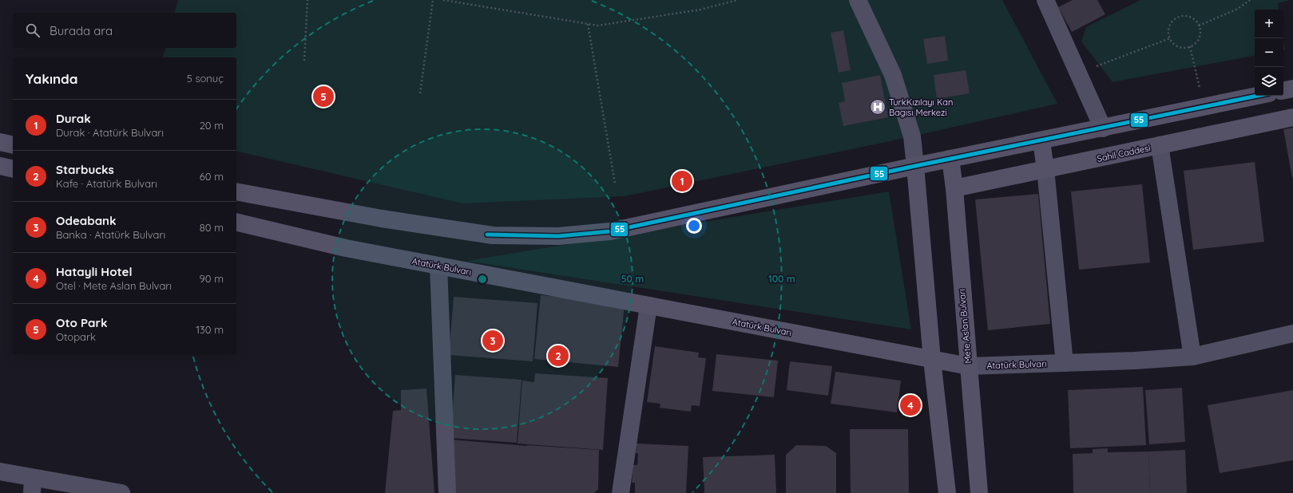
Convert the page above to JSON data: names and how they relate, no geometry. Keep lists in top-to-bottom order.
{
  "streets": {
    "street": ["Sahil Caddesi", "Atatürk Bulvarı", "Mete Aslan Bulvarı"]
  },
  "crossings": [
    ["Sahil Caddesi", "Mete Aslan Bulvarı"],
    ["Atatürk Bulvarı", "Mete Aslan Bulvarı"]
  ],
  "places": {
    "hospital": ["TurkKızılayı Kan Bagısı Merkezi"]
  },
  "lines": ["transit line 55"],
  "page": {
    "map_buttons": ["+", "−"],
    "search": "Burada ara",
    "heading": ["Yakında", "5 sonuç"],
    "pins": [
      "5",
      "1",
      "3",
      "2",
      "4"
    ],
    "list": [
      {
        "mark": "1",
        "name": "Durak",
        "note": "Durak · Atatürk Bulvarı",
        "value": "20 m"
      },
      {
        "mark": "2",
        "name": "Starbucks",
        "note": "Kafe · Atatürk Bulvarı",
        "value": "60 m"
      },
      {
        "mark": "3",
        "name": "Odeabank",
        "note": "Banka · Atatürk Bulvarı",
        "value": "80 m"
      },
      {
        "mark": "4",
        "name": "Hatayli Hotel",
        "note": "Otel · Mete Aslan Bulvarı",
        "value": "90 m"
      },
      {
        "mark": "5",
        "name": "Oto Park",
        "note": "Otopark",
        "value": "130 m"
      }
    ]
  },
  "rings": ["50 m", "100 m"]
}
